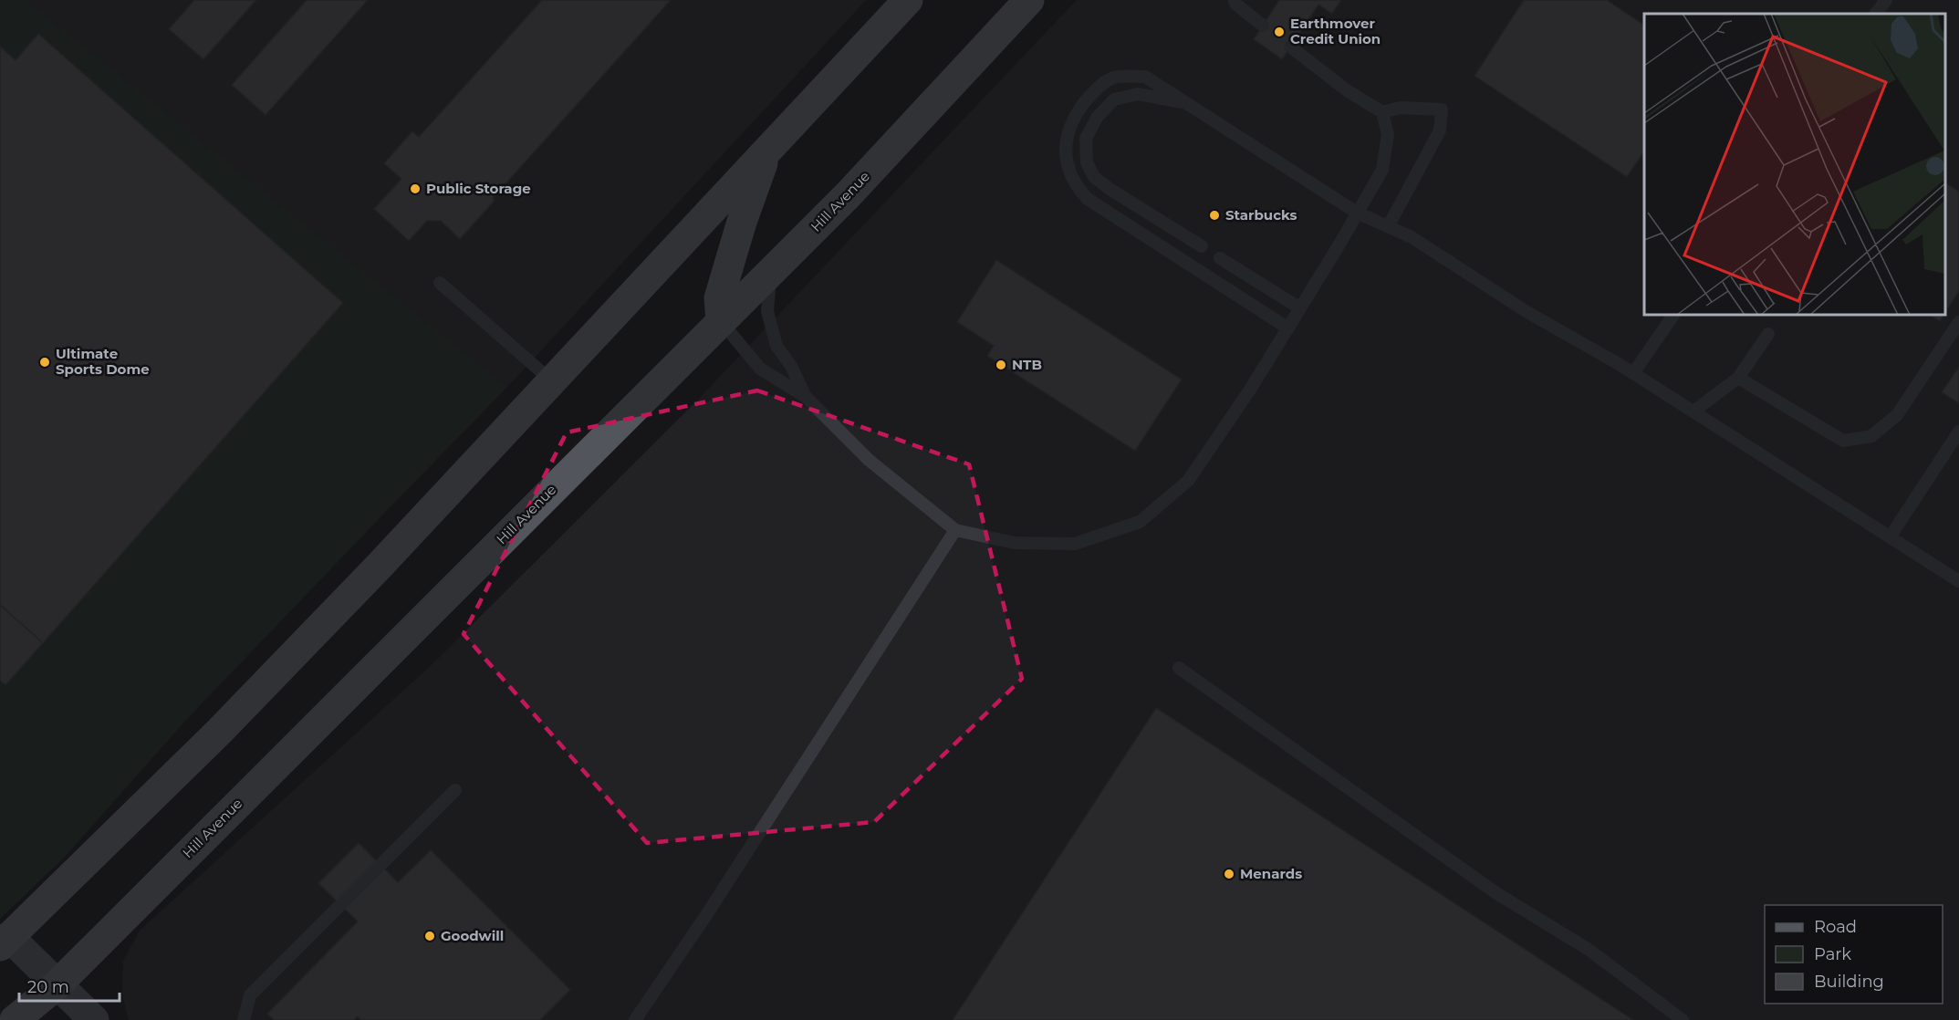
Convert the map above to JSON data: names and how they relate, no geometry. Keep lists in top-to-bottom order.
{
  "streets": {
    "main road": ["Hill Avenue"]
  },
  "places": [
    "Earthmover Credit Union",
    "Public Storage",
    "Starbucks",
    "Ultimate Sports Dome",
    "NTB",
    "Menards",
    "Goodwill"
  ],
  "legend": ["Road", "Park", "Building"],
  "scale_bar": "20 m"
}
